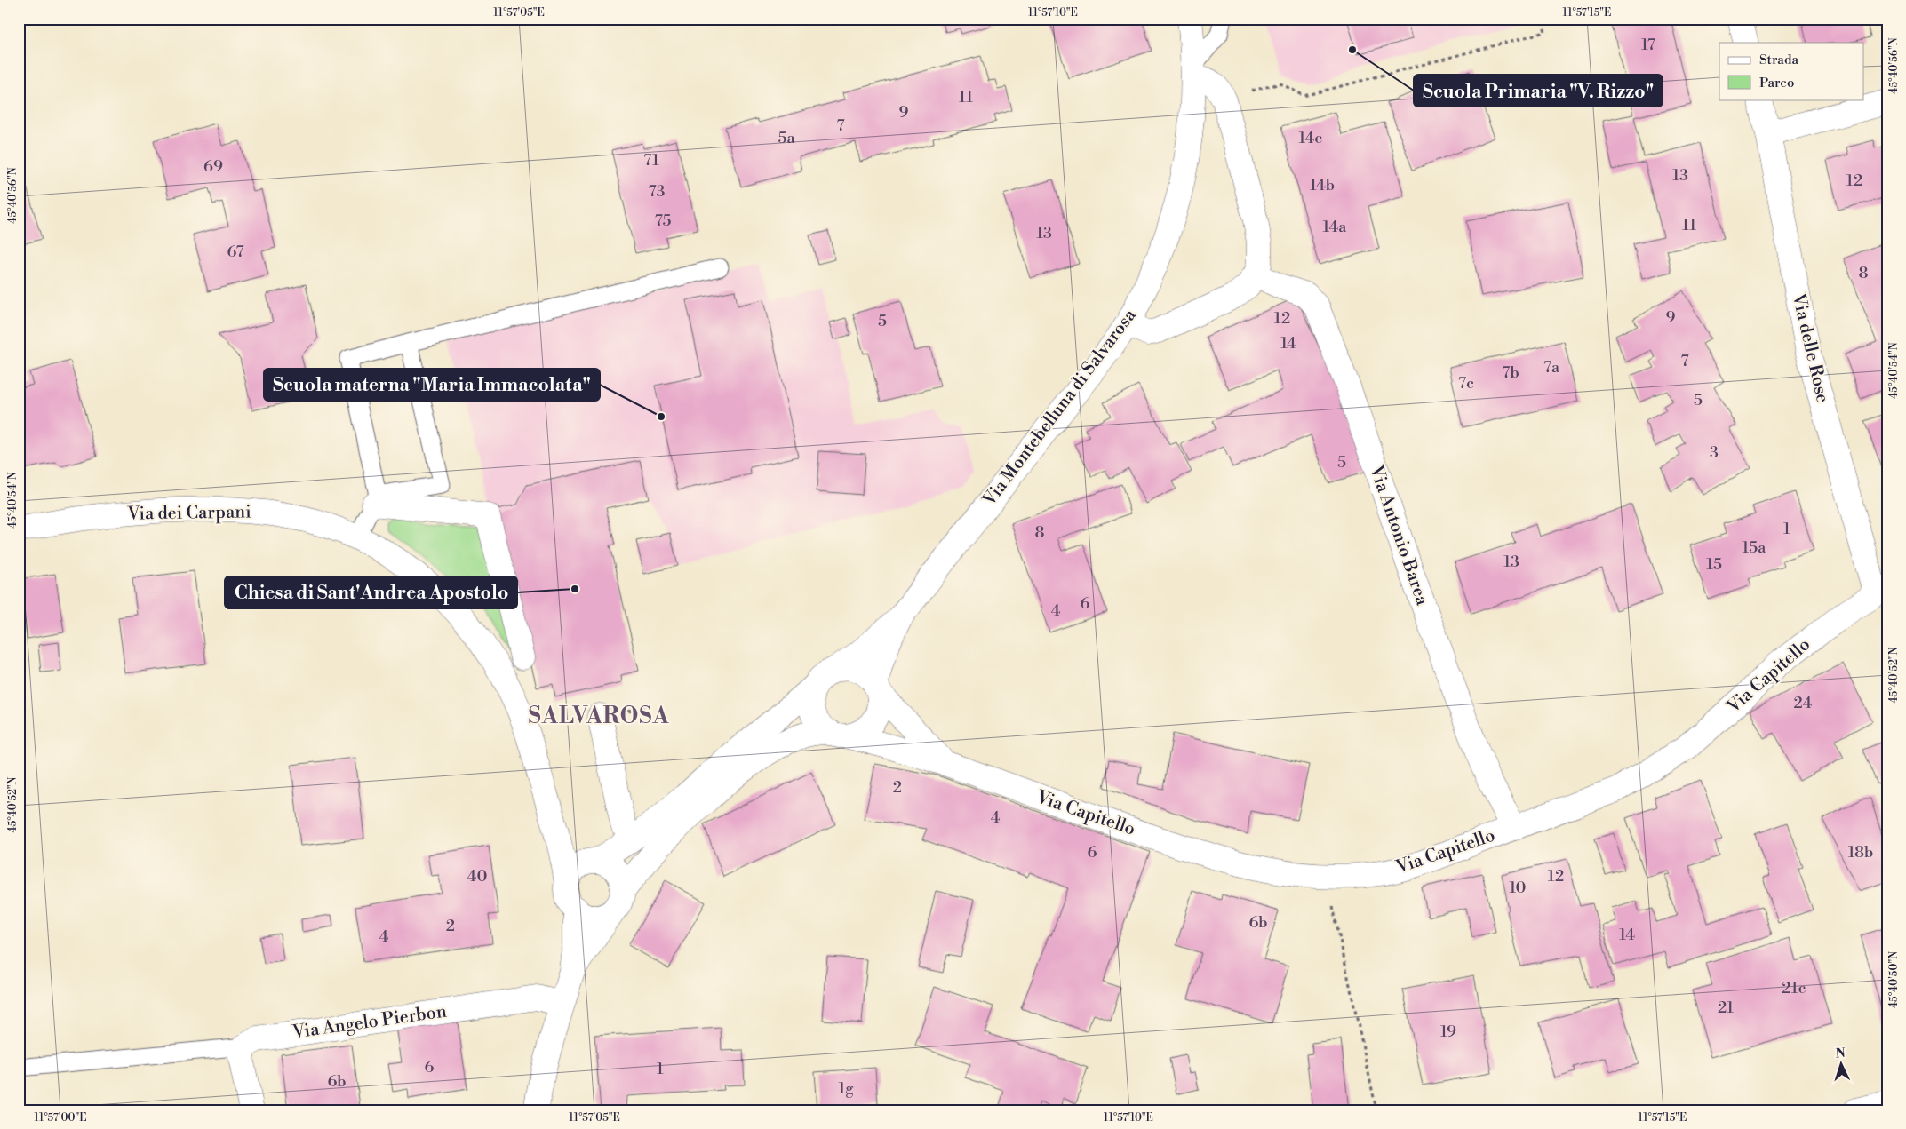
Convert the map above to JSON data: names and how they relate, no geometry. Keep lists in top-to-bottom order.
{
  "streets": {
    "street": [
      "Via delle Rose",
      "Via Montebelluna di Salvarosa",
      "Via dei Carpani",
      "Via Antonio Barea",
      "Via Capitello",
      "Via Angelo Pierbon"
    ]
  },
  "crossings": [
    ["Via delle Rose", "Via Capitello"],
    ["Via Montebelluna di Salvarosa", "Via Capitello"],
    ["Via Antonio Barea", "Via Capitello"]
  ],
  "districts": ["SALVAROSA"],
  "places": ["Scuola Primaria \"V. Rizzo\"", "Scuola materna \"Maria Immacolata\"", "Chiesa di Sant'Andrea Apostolo"],
  "house_numbers": [
    "17",
    "11",
    "9",
    "7",
    "5a",
    "14c",
    "71",
    "69",
    "13",
    "12",
    "14b",
    "73",
    "75",
    "11",
    "14a",
    "13",
    "67",
    "8",
    "9",
    "12",
    "5",
    "14",
    "7",
    "7a",
    "7b",
    "7c",
    "5",
    "3",
    "5",
    "1",
    "8",
    "15a",
    "13",
    "15",
    "6",
    "4",
    "24",
    "2",
    "4",
    "6",
    "18b",
    "40",
    "12",
    "10",
    "6b",
    "2",
    "14",
    "4",
    "21c",
    "21",
    "19",
    "6",
    "1",
    "6b",
    "1g"
  ],
  "legend": ["Strada", "Parco"],
  "north": "top",
  "coordinates": [
    "11°57'05\"E",
    "11°57'10\"E",
    "11°57'15\"E",
    "45°40'56\"N",
    "45°40'54\"N",
    "45°40'52\"N",
    "45°40'50\"N",
    "11°57'00\"E"
  ]
}
